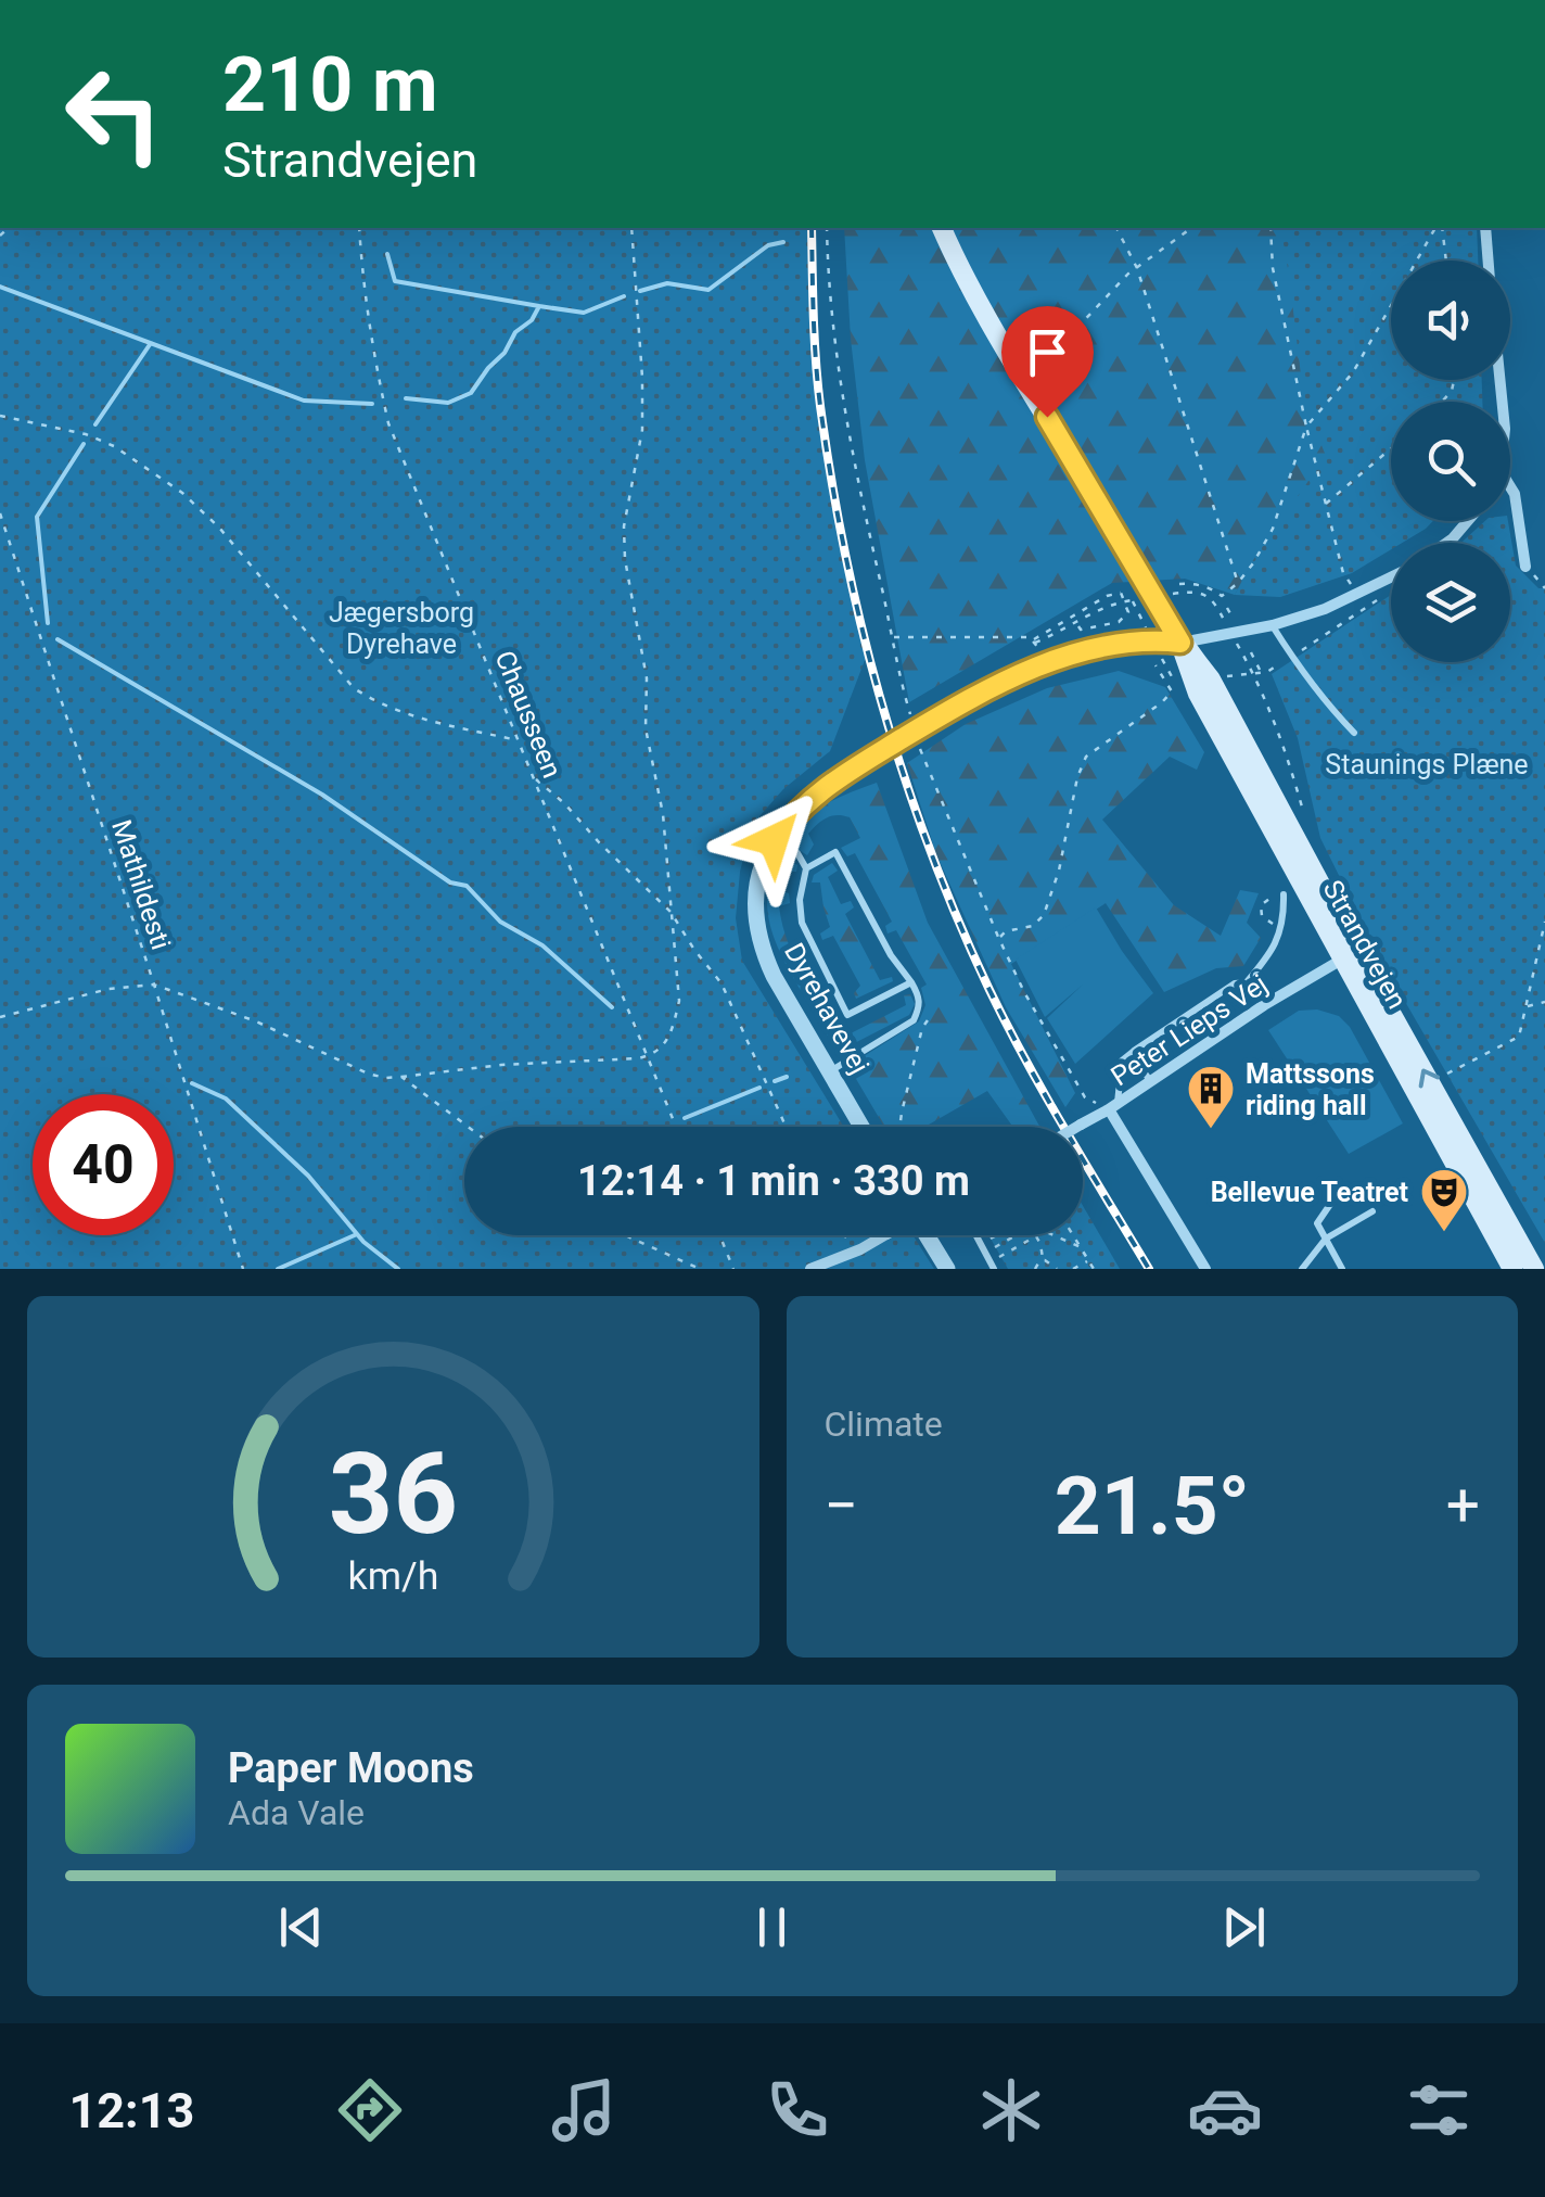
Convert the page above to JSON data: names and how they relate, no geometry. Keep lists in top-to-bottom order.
{
  "streets": {
    "main road": ["Strandvejen"],
    "street": ["Dyrehavevej", "Peter Lieps Vej"],
    "path": ["Chausseen", "Mathildesti"]
  },
  "crossings": [
    ["Strandvejen", "Dyrehavevej"],
    ["Strandvejen", "Peter Lieps Vej"]
  ],
  "parks": ["Jægersborg Dyrehave", "Staunings Plæne"],
  "places": {
    "building": ["Mattssons riding hall"],
    "theatre": ["Bellevue Teatret"]
  },
  "page": {
    "turn": ["210 m", "Strandvejen"],
    "limit": "40",
    "trip": "12:14 · 1 min · 330 m",
    "tile": "Climate",
    "heat": ["−", "21.5°", "+"],
    "song": ["Paper Moons", "Ada Vale"],
    "tabs": "12:13",
    "gauge": ["36", "km/h"]
  }
}
